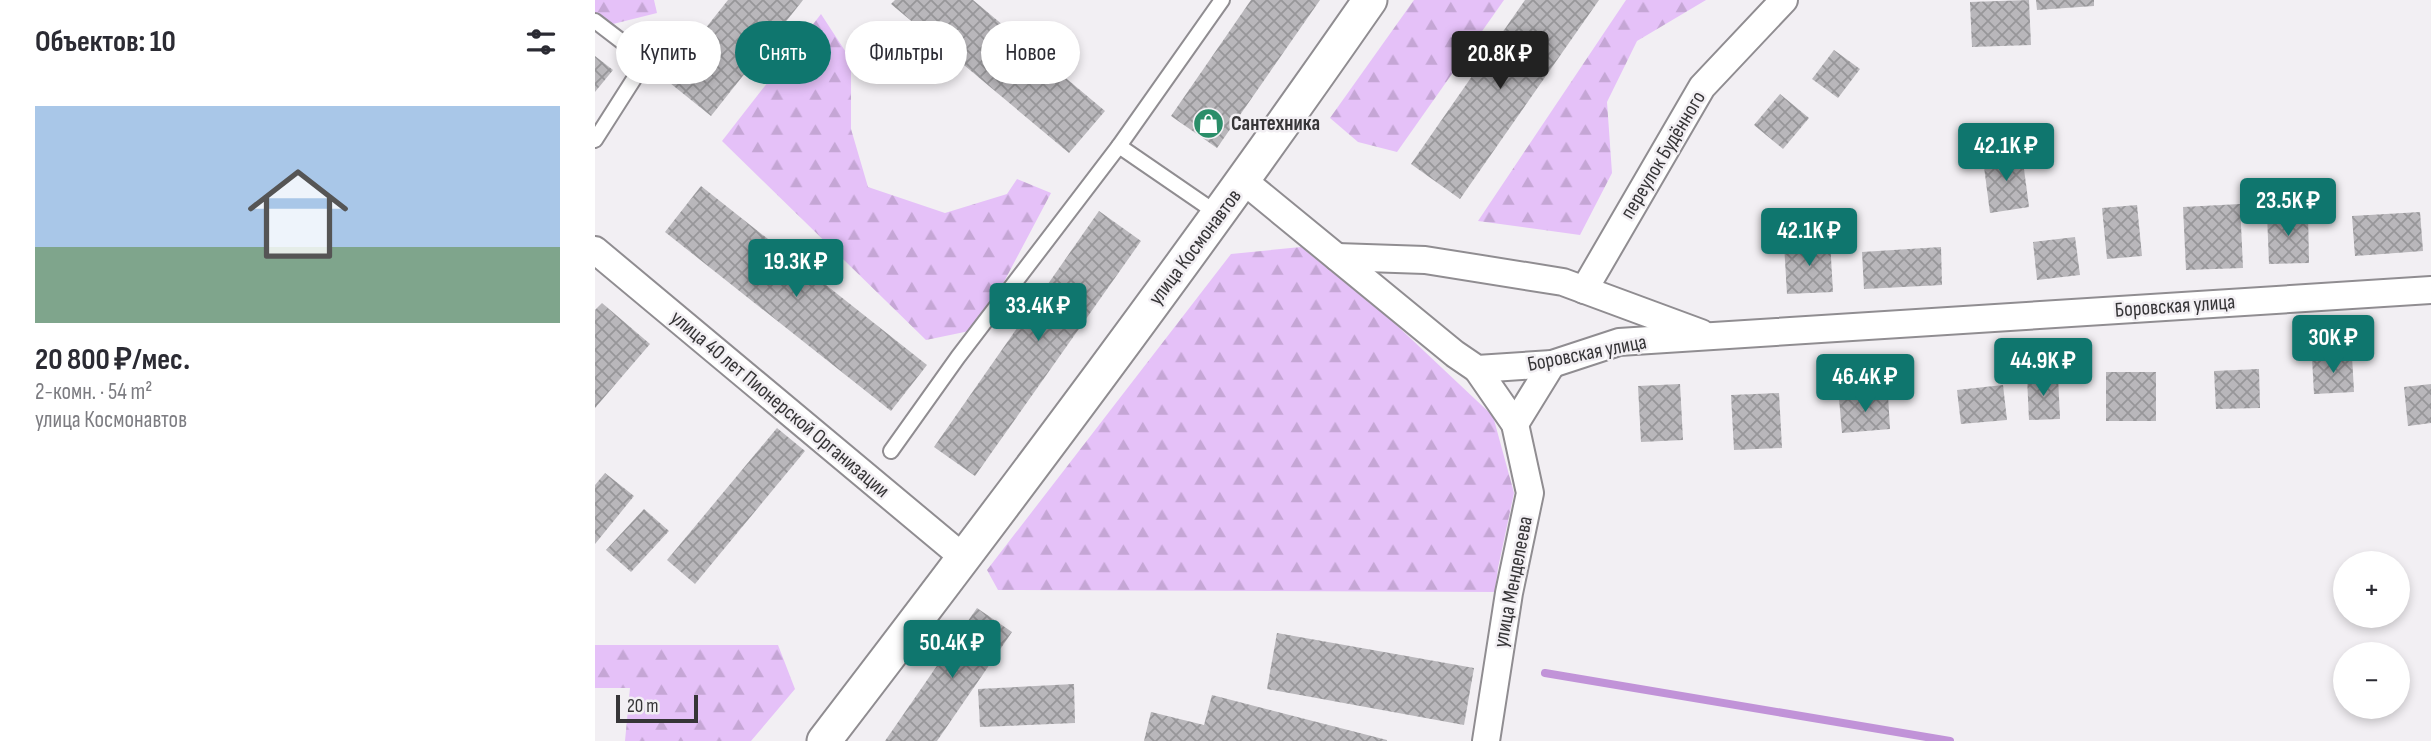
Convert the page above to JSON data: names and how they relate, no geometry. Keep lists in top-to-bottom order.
{
  "streets": {
    "street": [
      "переулок Будённого",
      "улица Космонавтов",
      "Боровская улица",
      "улица 40 лет Пионерской Организации",
      "улица Менделеева"
    ]
  },
  "crossings": [
    ["переулок Будённого", "Боровская улица"],
    ["улица Космонавтов", "улица 40 лет Пионерской Организации"],
    ["Боровская улица", "улица Менделеева"]
  ],
  "places": {
    "shop": ["Сантехника"]
  },
  "scale_bar": "20 m",
  "page": {
    "heading": "Объектов: 10",
    "chip": [
      "Купить",
      "Снять",
      "Фильтры",
      "Новое"
    ],
    "price": [
      "20.8K ₽",
      "42.1K ₽",
      "23.5K ₽",
      "42.1K ₽",
      "19.3K ₽",
      "33.4K ₽",
      "30K ₽",
      "44.9K ₽",
      "46.4K ₽",
      "50.4K ₽"
    ],
    "list": [
      {
        "name": "20 800 ₽/мес.",
        "note": "2-комн. · 54 m² · улица Космонавтов"
      }
    ],
    "map_buttons": ["+", "−"],
    "scale": "20 m"
  }
}
